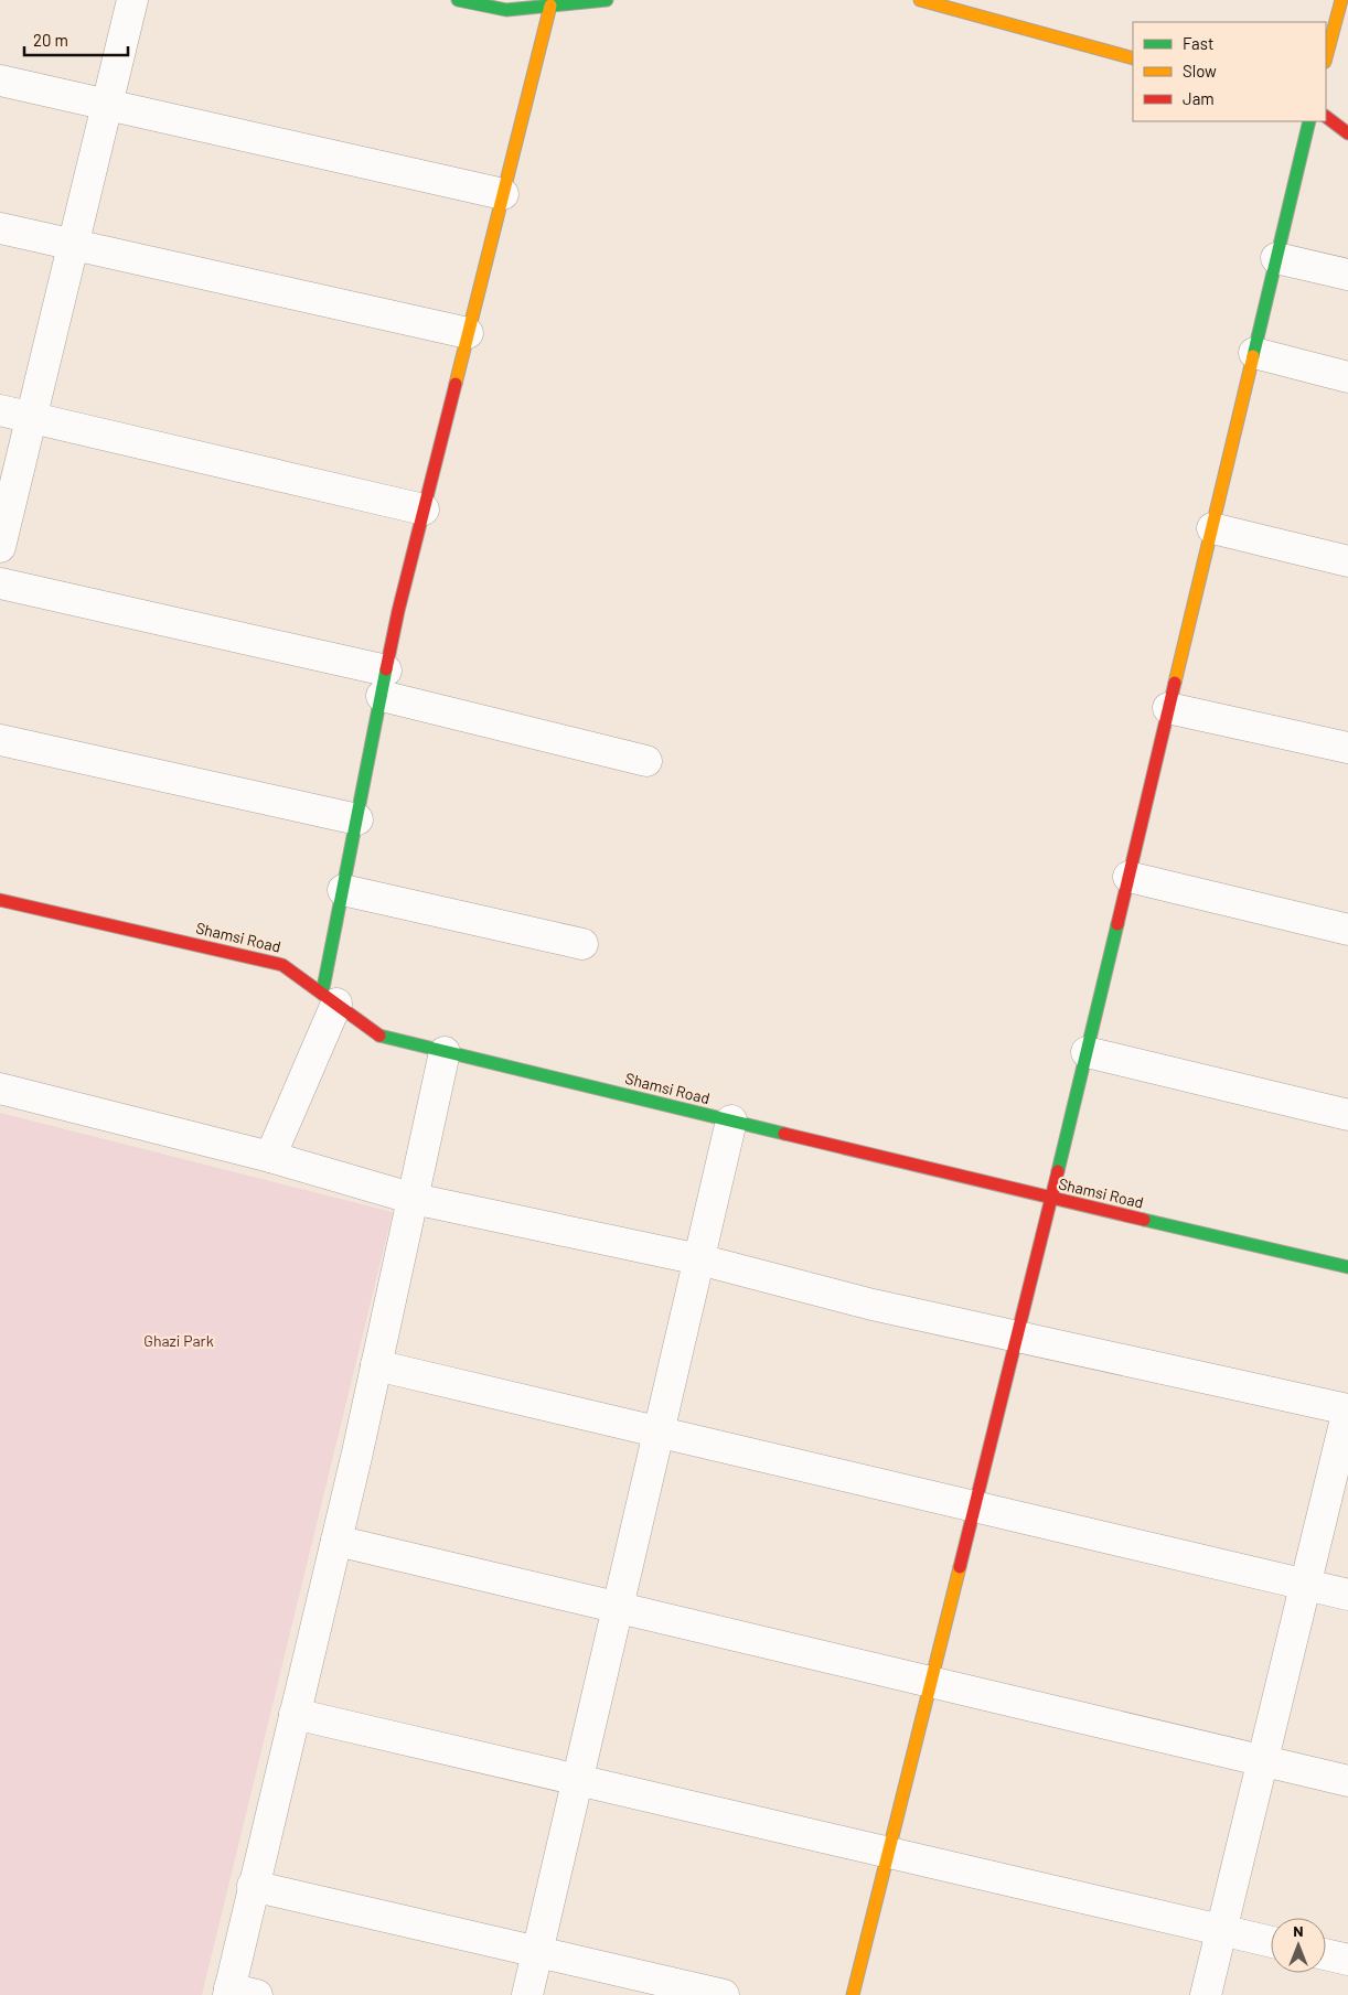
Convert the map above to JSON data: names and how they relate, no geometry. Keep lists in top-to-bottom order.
{
  "streets": {
    "street": ["Shamsi Road"]
  },
  "parks": ["Ghazi Park"],
  "legend": ["Fast", "Slow", "Jam"],
  "scale_bar": "20 m",
  "north": "top"
}
